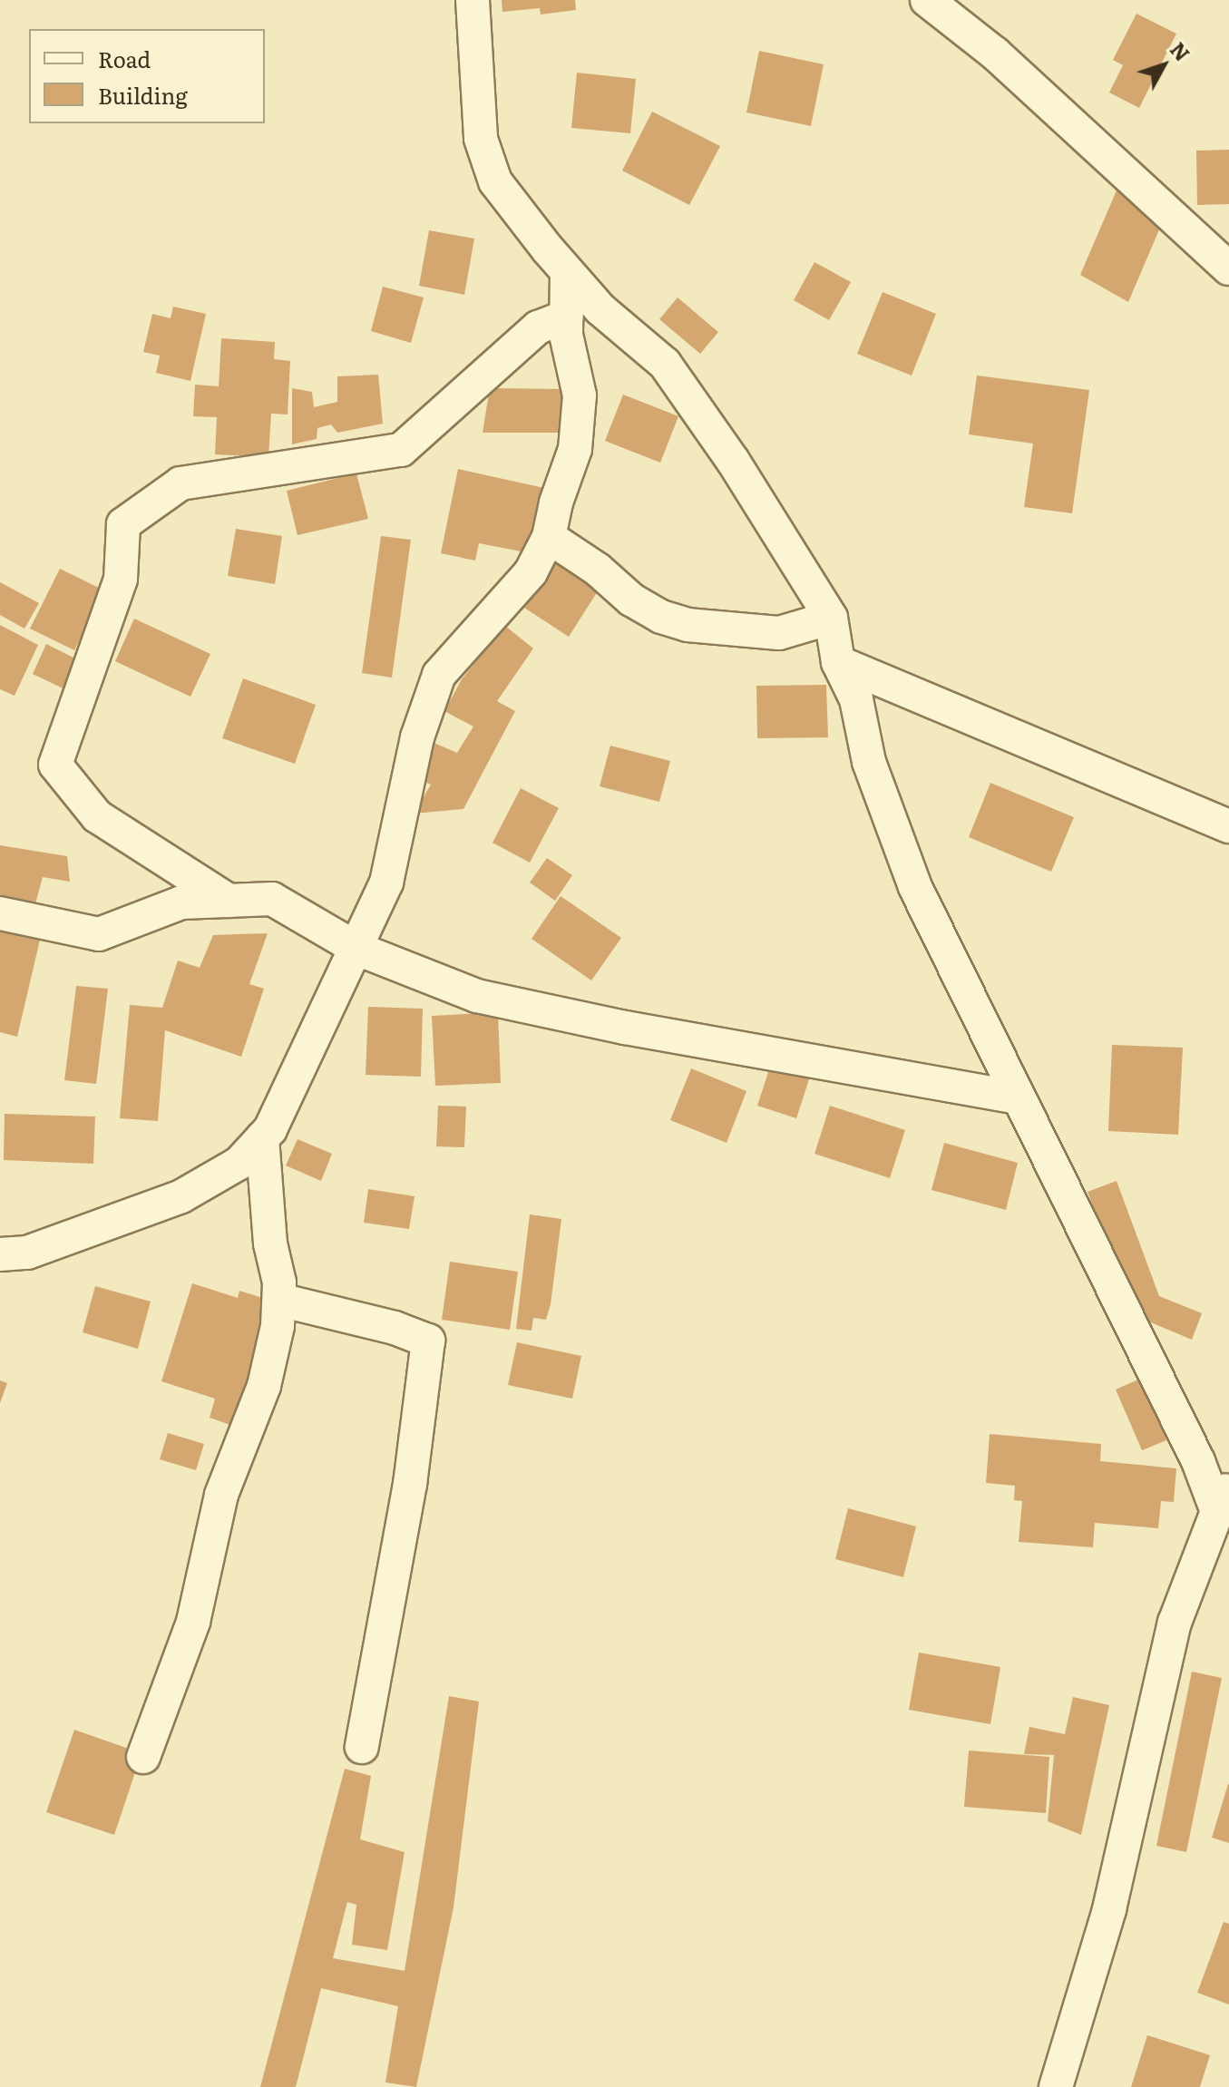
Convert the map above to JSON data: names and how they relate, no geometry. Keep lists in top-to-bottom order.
{
  "legend": ["Road", "Building"],
  "north": "top right"
}
